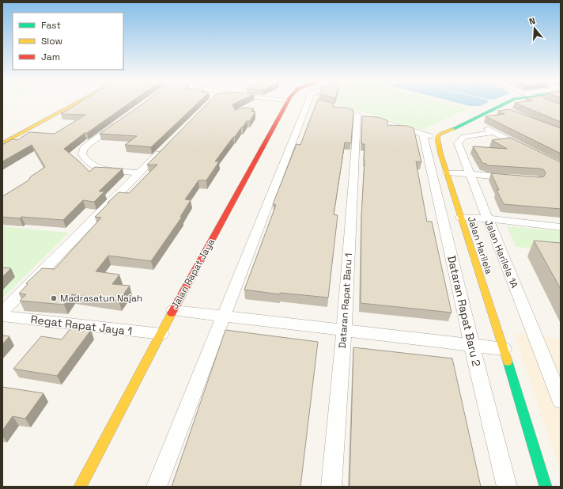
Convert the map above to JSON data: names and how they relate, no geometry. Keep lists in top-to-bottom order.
{
  "streets": {
    "street": [
      "Jalan Harilela",
      "Jalan Harilela 1A",
      "Jalan Rapat Jaya",
      "Dataran Rapat Baru 1",
      "Dataran Rapat Baru 2",
      "Regat Rapat Jaya 1"
    ]
  },
  "crossings": [
    ["Jalan Rapat Jaya", "Regat Rapat Jaya 1"],
    ["Dataran Rapat Baru 1", "Dataran Rapat Baru 2"]
  ],
  "places": ["Madrasatun Najah"],
  "legend": ["Fast", "Slow", "Jam"],
  "north": "top"
}
